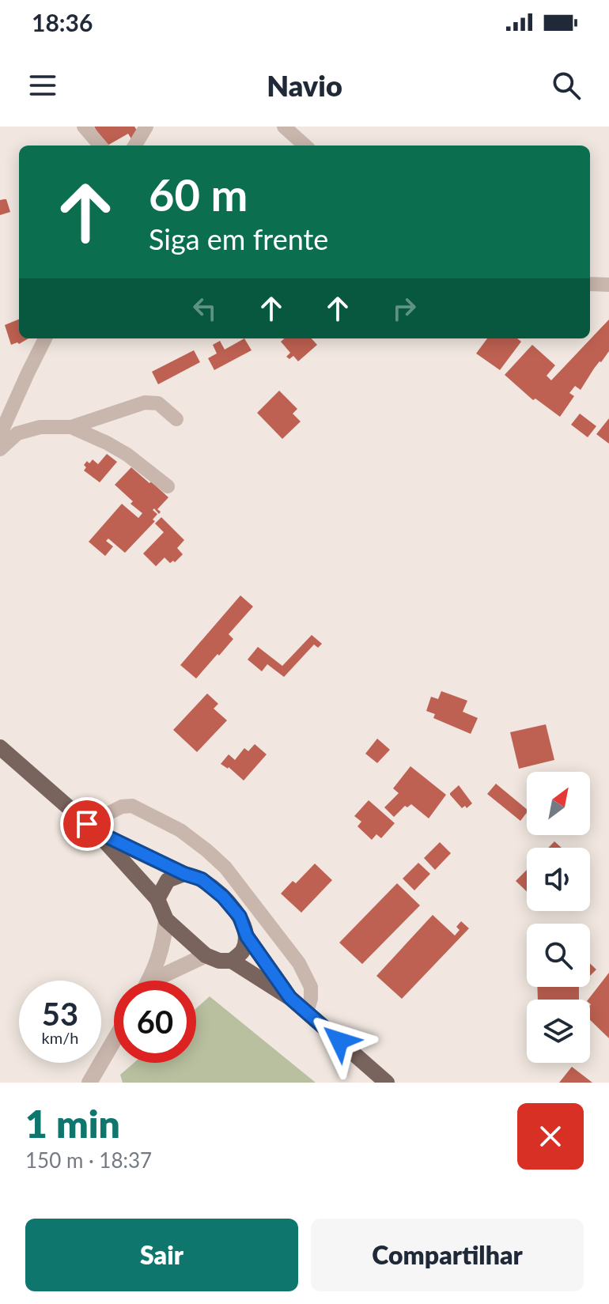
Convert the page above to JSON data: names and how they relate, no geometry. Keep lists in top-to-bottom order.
{
  "north": "top right",
  "page": {
    "status": "18:36",
    "header": "Navio",
    "turn": ["60 m", "Siga em frente"],
    "speed": "53 km/h",
    "limit": "60",
    "heading": ["1 min", "150 m · 18:37"],
    "buttons": ["Sair", "Compartilhar"]
  }
}
